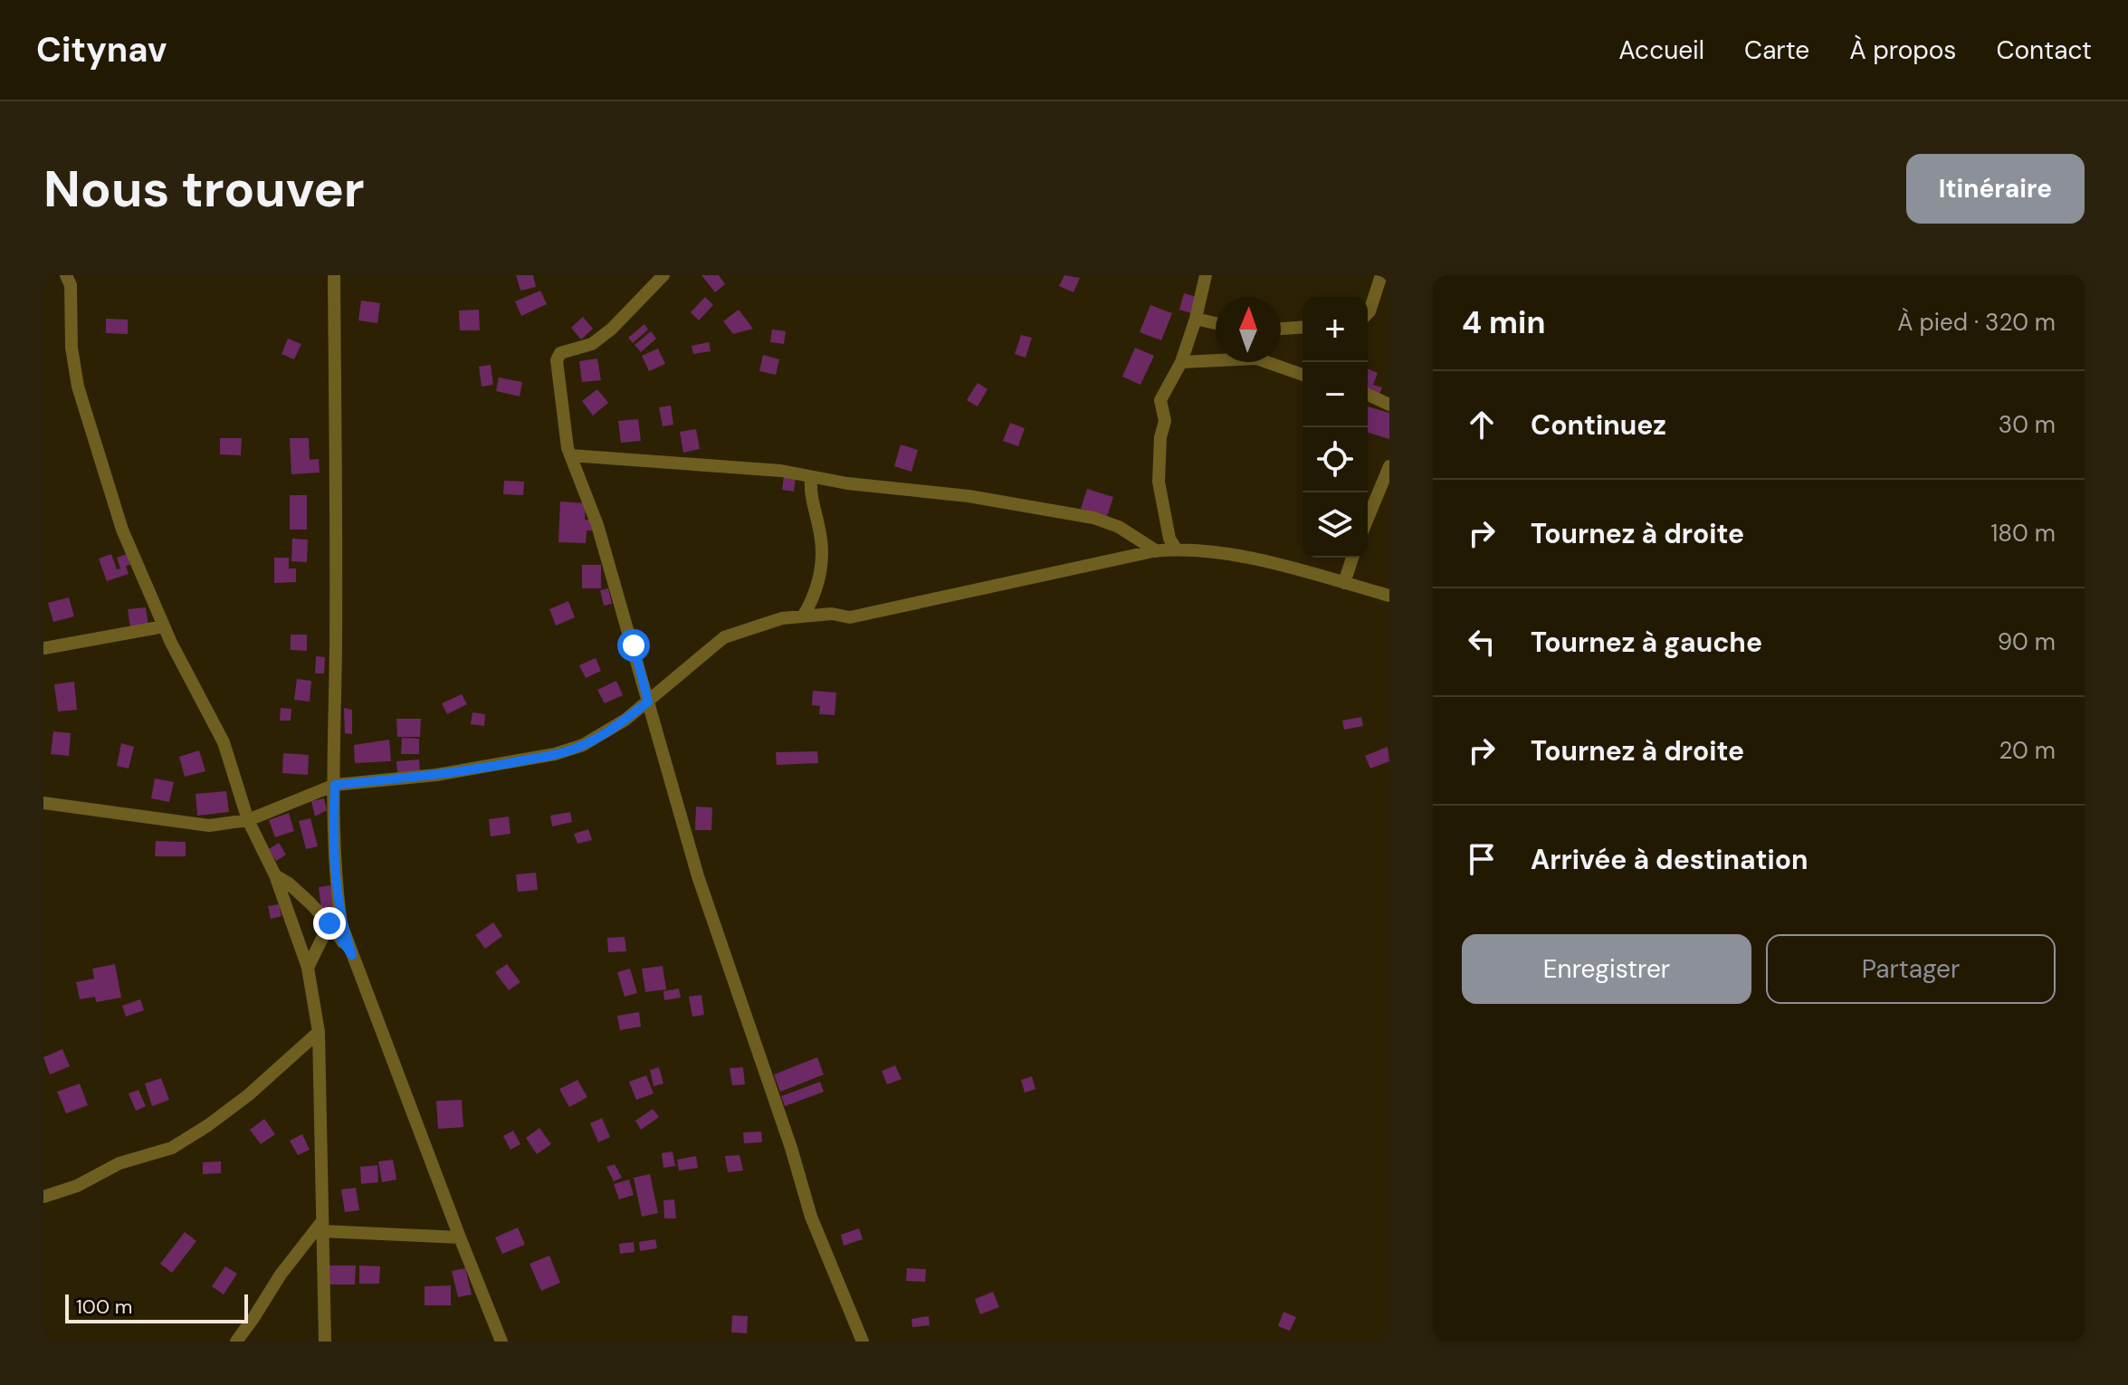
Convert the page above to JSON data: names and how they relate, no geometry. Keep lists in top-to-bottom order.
{
  "scale_bar": "100 m",
  "north": "top",
  "page": {
    "header": "Citynav",
    "nav": [
      "Accueil",
      "Carte",
      "À propos",
      "Contact"
    ],
    "buttons": [
      "Itinéraire",
      ["Enregistrer", "Partager"]
    ],
    "title": "Nous trouver",
    "heading": ["4 min", "À pied · 320 m"],
    "map_buttons": ["+", "−"],
    "list": [
      ["Continuez", "30 m"],
      ["Tournez à droite", "180 m"],
      ["Tournez à gauche", "90 m"],
      ["Tournez à droite", "20 m"],
      "Arrivée à destination"
    ],
    "scale": "100 m"
  }
}
